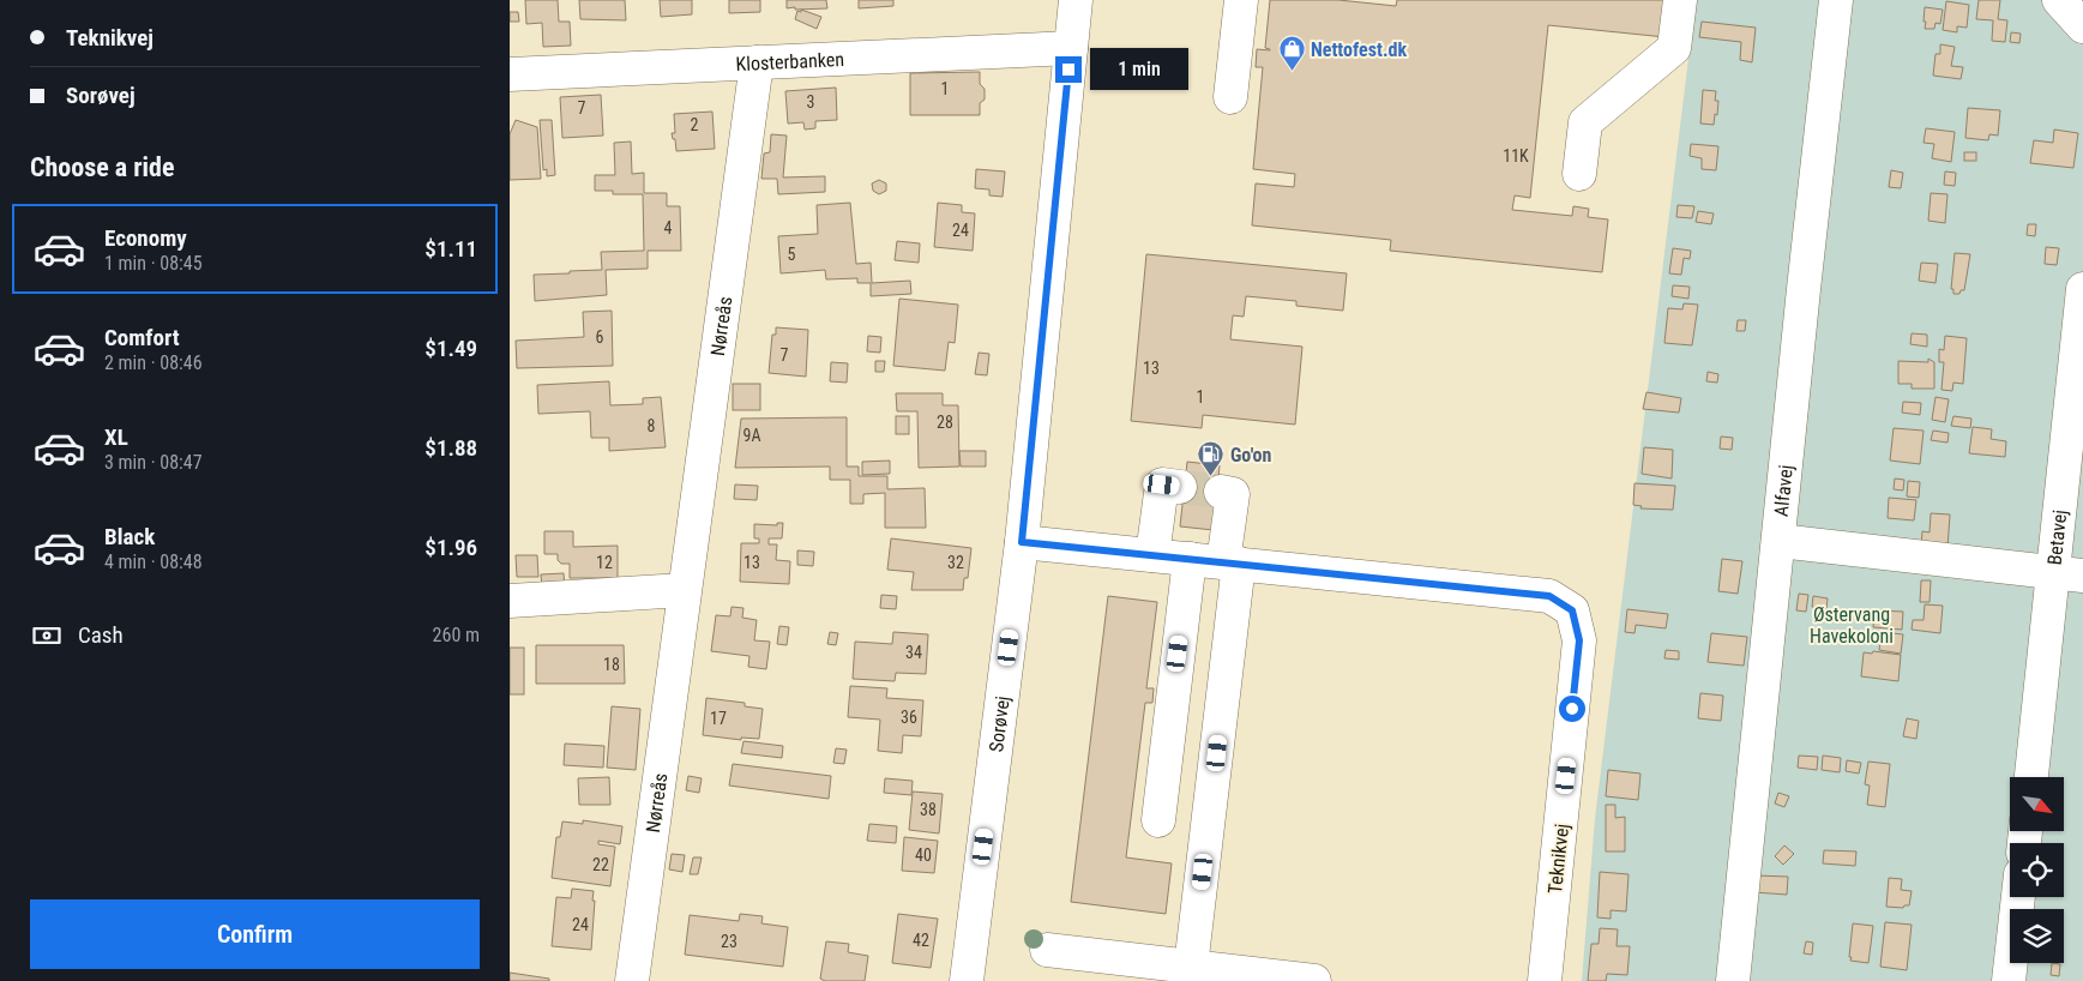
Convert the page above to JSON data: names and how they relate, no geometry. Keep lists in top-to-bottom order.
{
  "streets": {
    "street": [
      "Klosterbanken",
      "Nørreås",
      "Alfavej",
      "Betavej",
      "Sorøvej",
      "Teknikvej"
    ]
  },
  "crossings": [
    ["Klosterbanken", "Nørreås"],
    ["Klosterbanken", "Sorøvej"],
    ["Sorøvej", "Teknikvej"]
  ],
  "parks": ["Østervang Havekoloni"],
  "places": {
    "shop": ["Nettofest.dk"],
    "fuel station": ["Go'on"]
  },
  "house_numbers": [
    "1",
    "3",
    "7",
    "2",
    "11K",
    "4",
    "24",
    "5",
    "6",
    "7",
    "13",
    "1",
    "28",
    "8",
    "9A",
    "12",
    "13",
    "32",
    "34",
    "18",
    "36",
    "17",
    "38",
    "40",
    "22",
    "24",
    "42",
    "23"
  ],
  "north": "bottom right",
  "page": {
    "banner": ["Teknikvej", "Sorøvej"],
    "bubble": "1 min",
    "heading": "Choose a ride",
    "list": [
      {
        "name": "Economy",
        "note": "1 min · 08:45",
        "value": "$1.11"
      },
      {
        "name": "Comfort",
        "note": "2 min · 08:46",
        "value": "$1.49"
      },
      {
        "name": "XL",
        "note": "3 min · 08:47",
        "value": "$1.88"
      },
      {
        "name": "Black",
        "note": "4 min · 08:48",
        "value": "$1.96"
      }
    ],
    "pay": ["Cash", "260 m"],
    "buttons": "Confirm"
  }
}
